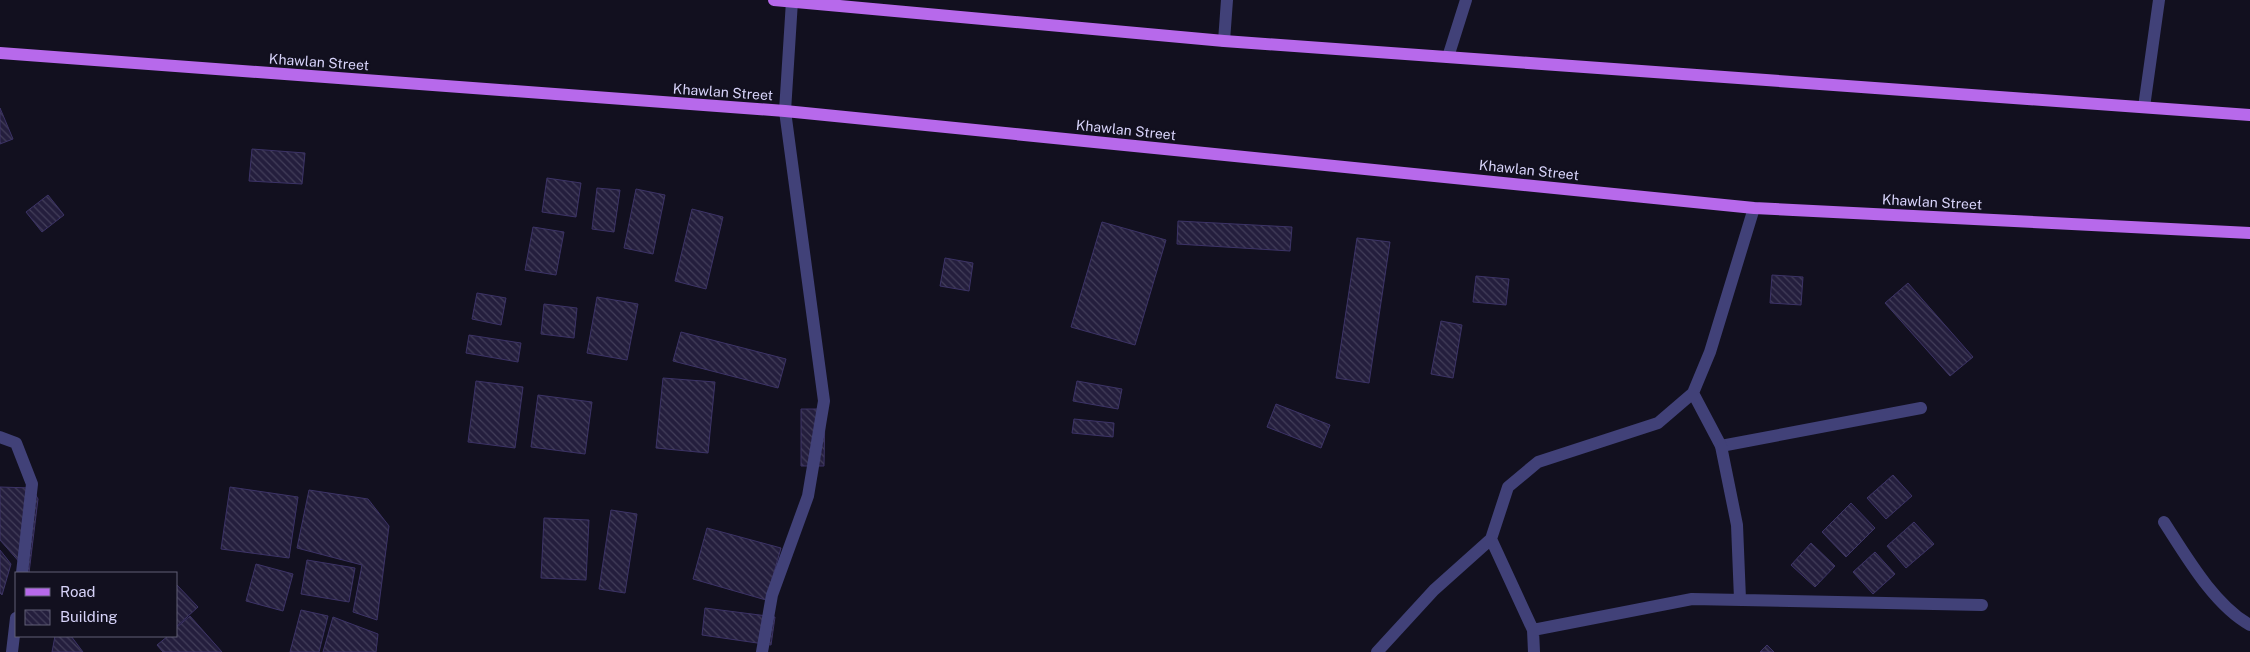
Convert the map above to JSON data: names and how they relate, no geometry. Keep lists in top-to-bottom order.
{
  "streets": {
    "main road": ["Khawlan Street"]
  },
  "legend": ["Road", "Building"]
}
